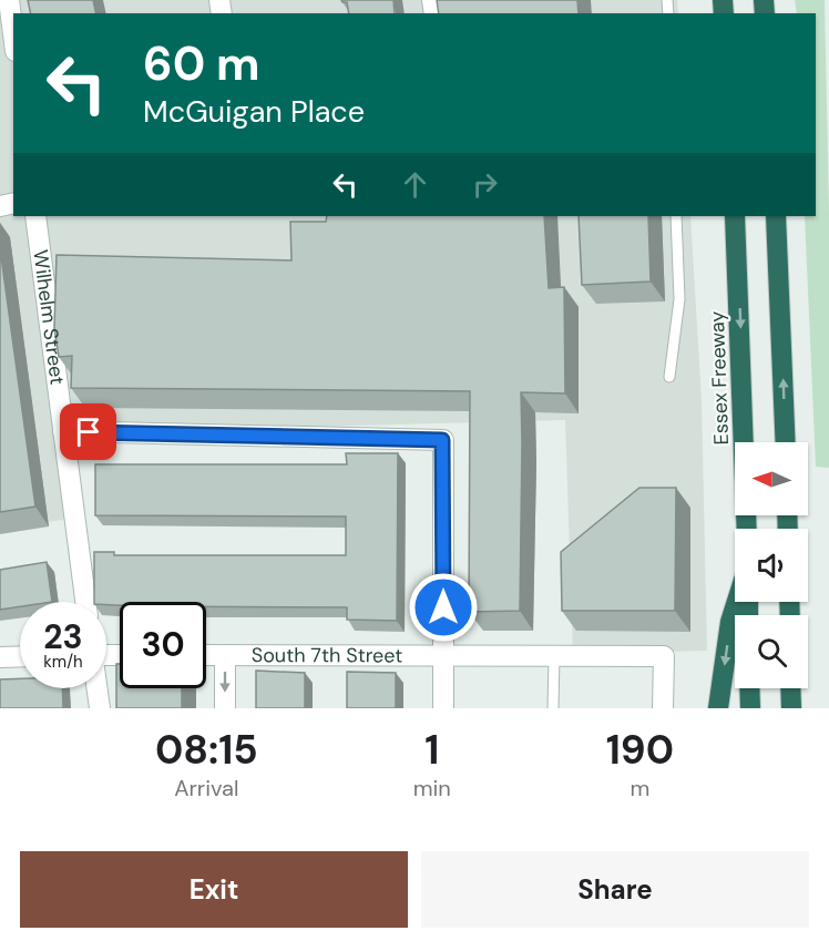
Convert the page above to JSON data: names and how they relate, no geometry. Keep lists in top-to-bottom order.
{
  "streets": {
    "highway": ["Essex Freeway"],
    "street": ["Wilhelm Street", "South 7th Street"]
  },
  "north": "left",
  "page": {
    "turn": ["60 m", "McGuigan Place"],
    "speed": "23 km/h",
    "limit": "30",
    "eta": [
      "08:15",
      "Arrival",
      "1",
      "min",
      "190",
      "m"
    ],
    "buttons": ["Exit", "Share"]
  }
}
